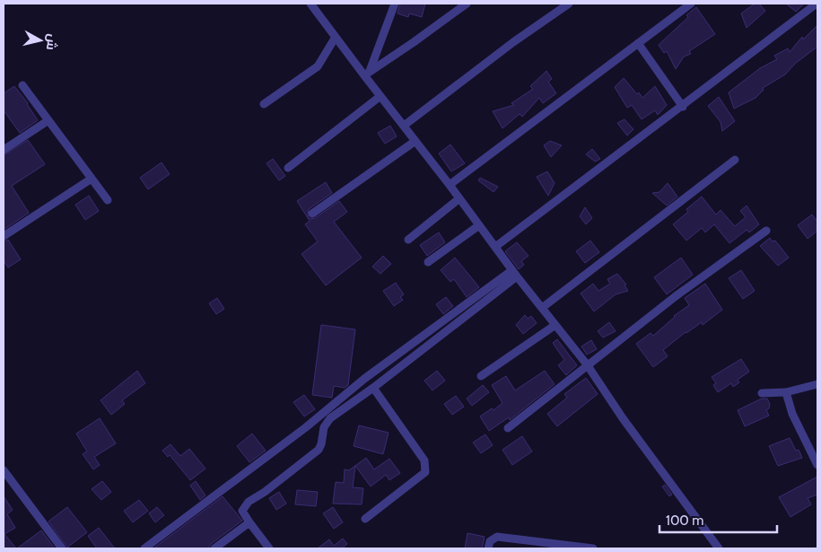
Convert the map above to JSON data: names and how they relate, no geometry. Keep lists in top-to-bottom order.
{
  "scale_bar": "100 m",
  "north": "right"
}
